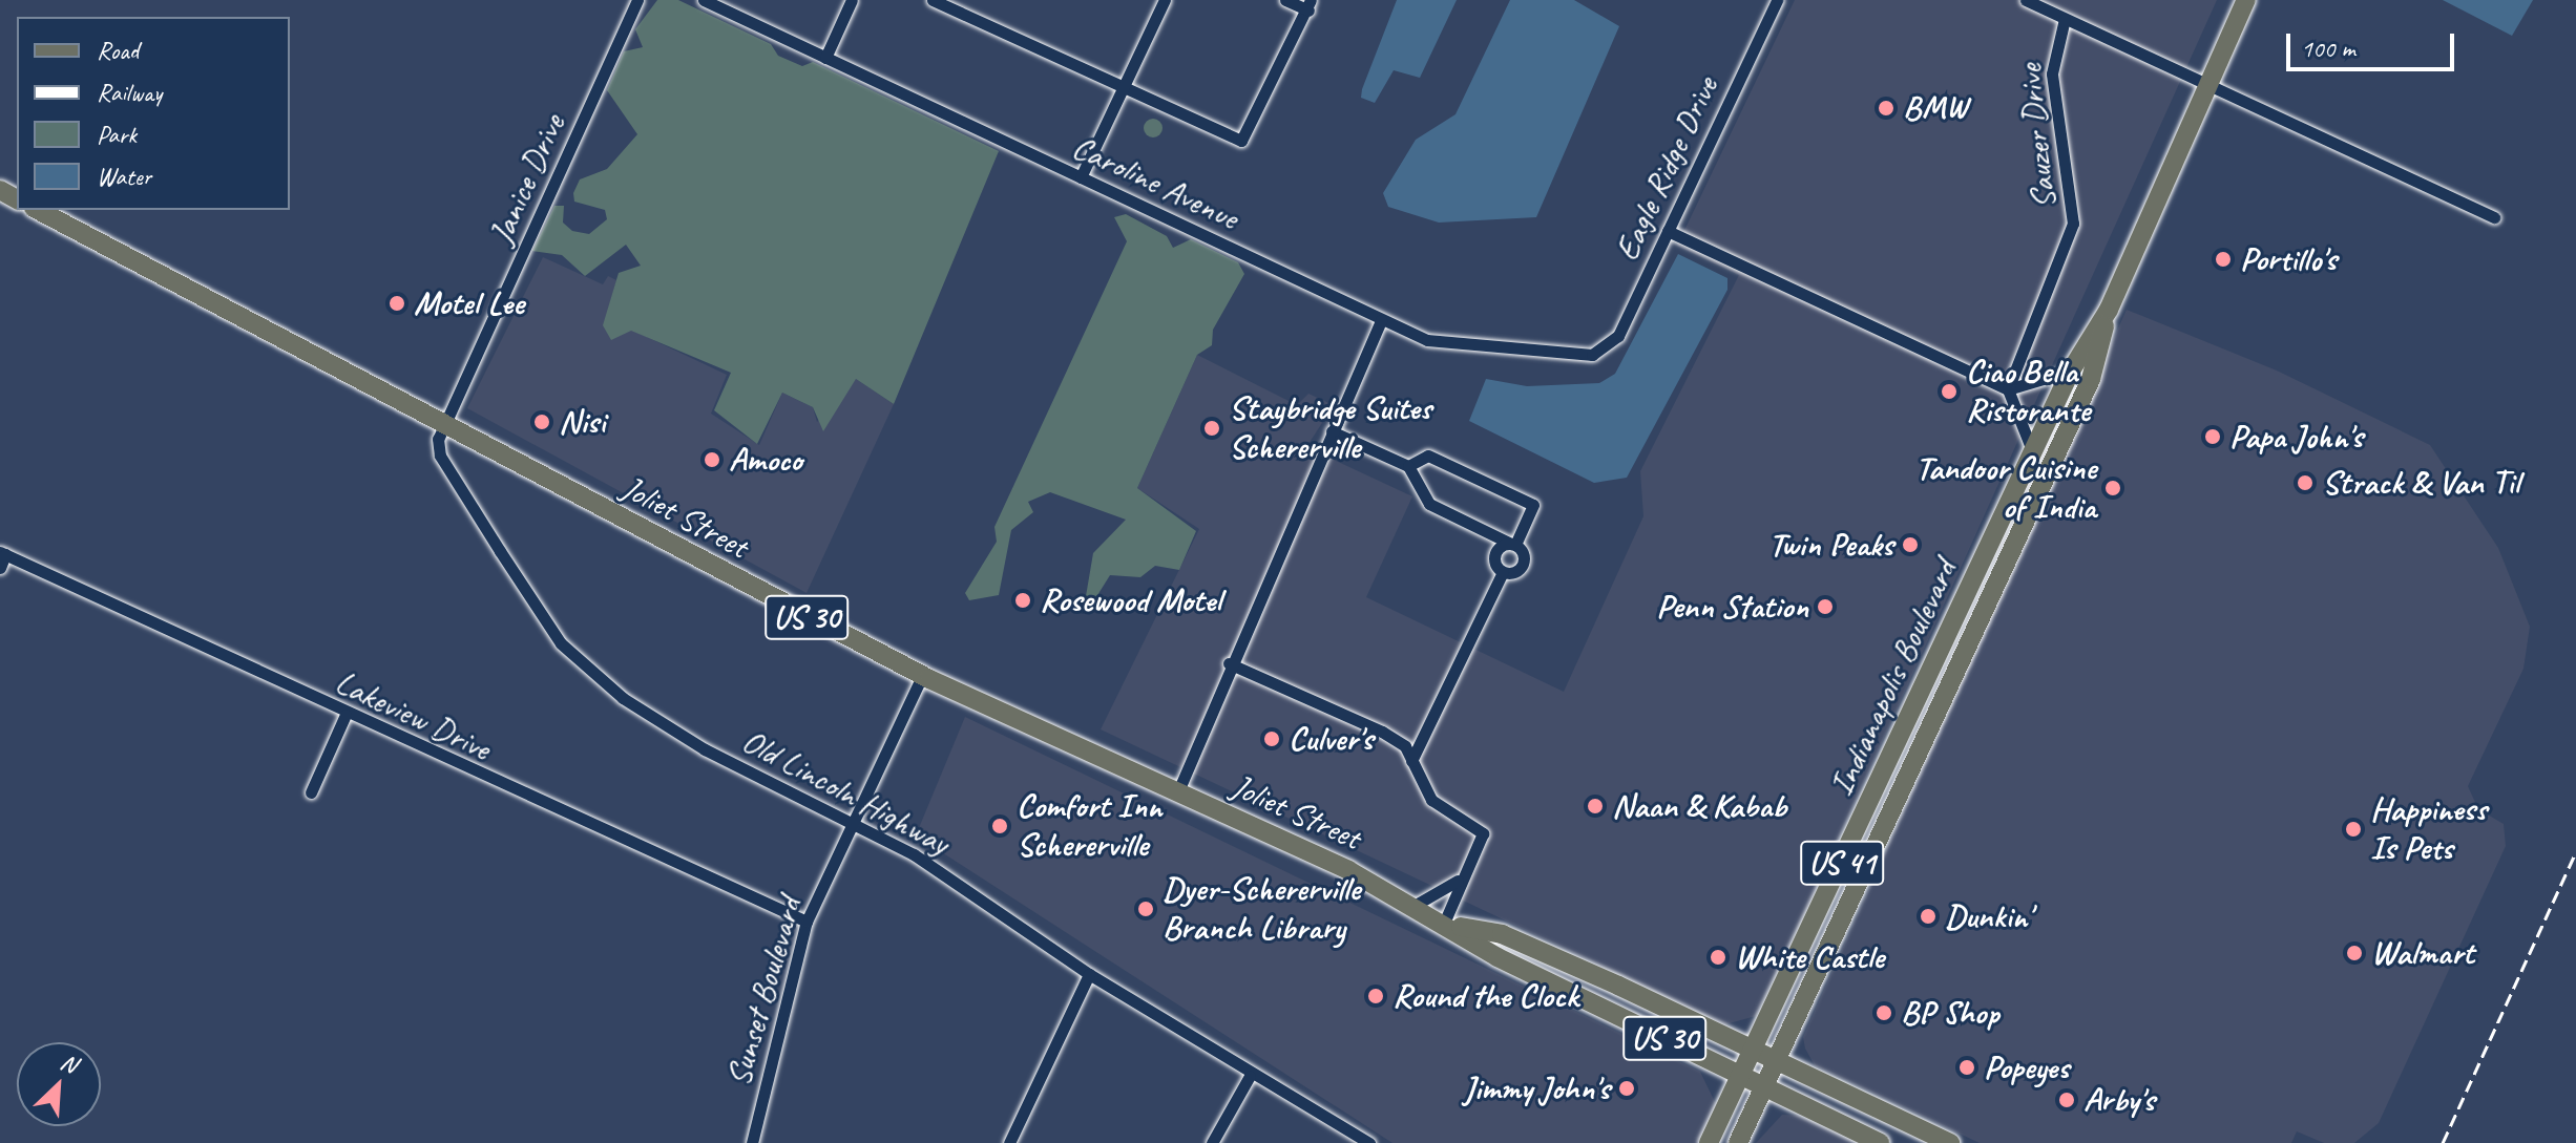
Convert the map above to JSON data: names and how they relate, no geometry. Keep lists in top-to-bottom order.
{
  "streets": {
    "main road": [
      "Joliet Street",
      "US 30",
      "Indianapolis Boulevard",
      "US 41"
    ],
    "street": [
      "Sauzer Drive",
      "Eagle Ridge Drive",
      "Janice Drive",
      "Caroline Avenue",
      "Lakeview Drive",
      "Old Lincoln Highway",
      "Sunset Boulevard"
    ]
  },
  "crossings": [
    ["Eagle Ridge Drive", "Caroline Avenue"],
    ["Janice Drive", "Joliet Street"],
    ["Janice Drive", "Old Lincoln Highway"],
    ["Joliet Street", "US 30"],
    ["Joliet Street", "Old Lincoln Highway"],
    ["Joliet Street", "Sunset Boulevard"],
    ["US 30", "Indianapolis Boulevard"],
    ["US 30", "US 41"],
    ["Indianapolis Boulevard", "US 41"],
    ["Lakeview Drive", "Sunset Boulevard"],
    ["Old Lincoln Highway", "Sunset Boulevard"]
  ],
  "places": [
    "BMW",
    "Portillo's",
    "Motel Lee",
    "Ciao Bella Ristorante",
    "Nisi",
    "Staybridge Suites Schererville",
    "Papa John's",
    "Amoco",
    "Strack & Van Til",
    "Tandoor Cuisine of India",
    "Twin Peaks",
    "Rosewood Motel",
    "Penn Station",
    "Culver's",
    "Naan & Kabab",
    "Comfort Inn Schererville",
    "Happiness Is Pets",
    "Dyer-Schererville Branch Library",
    "Dunkin'",
    "Walmart",
    "White Castle",
    "Round the Clock",
    "BP Shop",
    "Popeyes",
    "Jimmy John's",
    "Arby's"
  ],
  "legend": [
    "Road",
    "Railway",
    "Park",
    "Water"
  ],
  "scale_bar": "100 m",
  "north": "top right"
}
